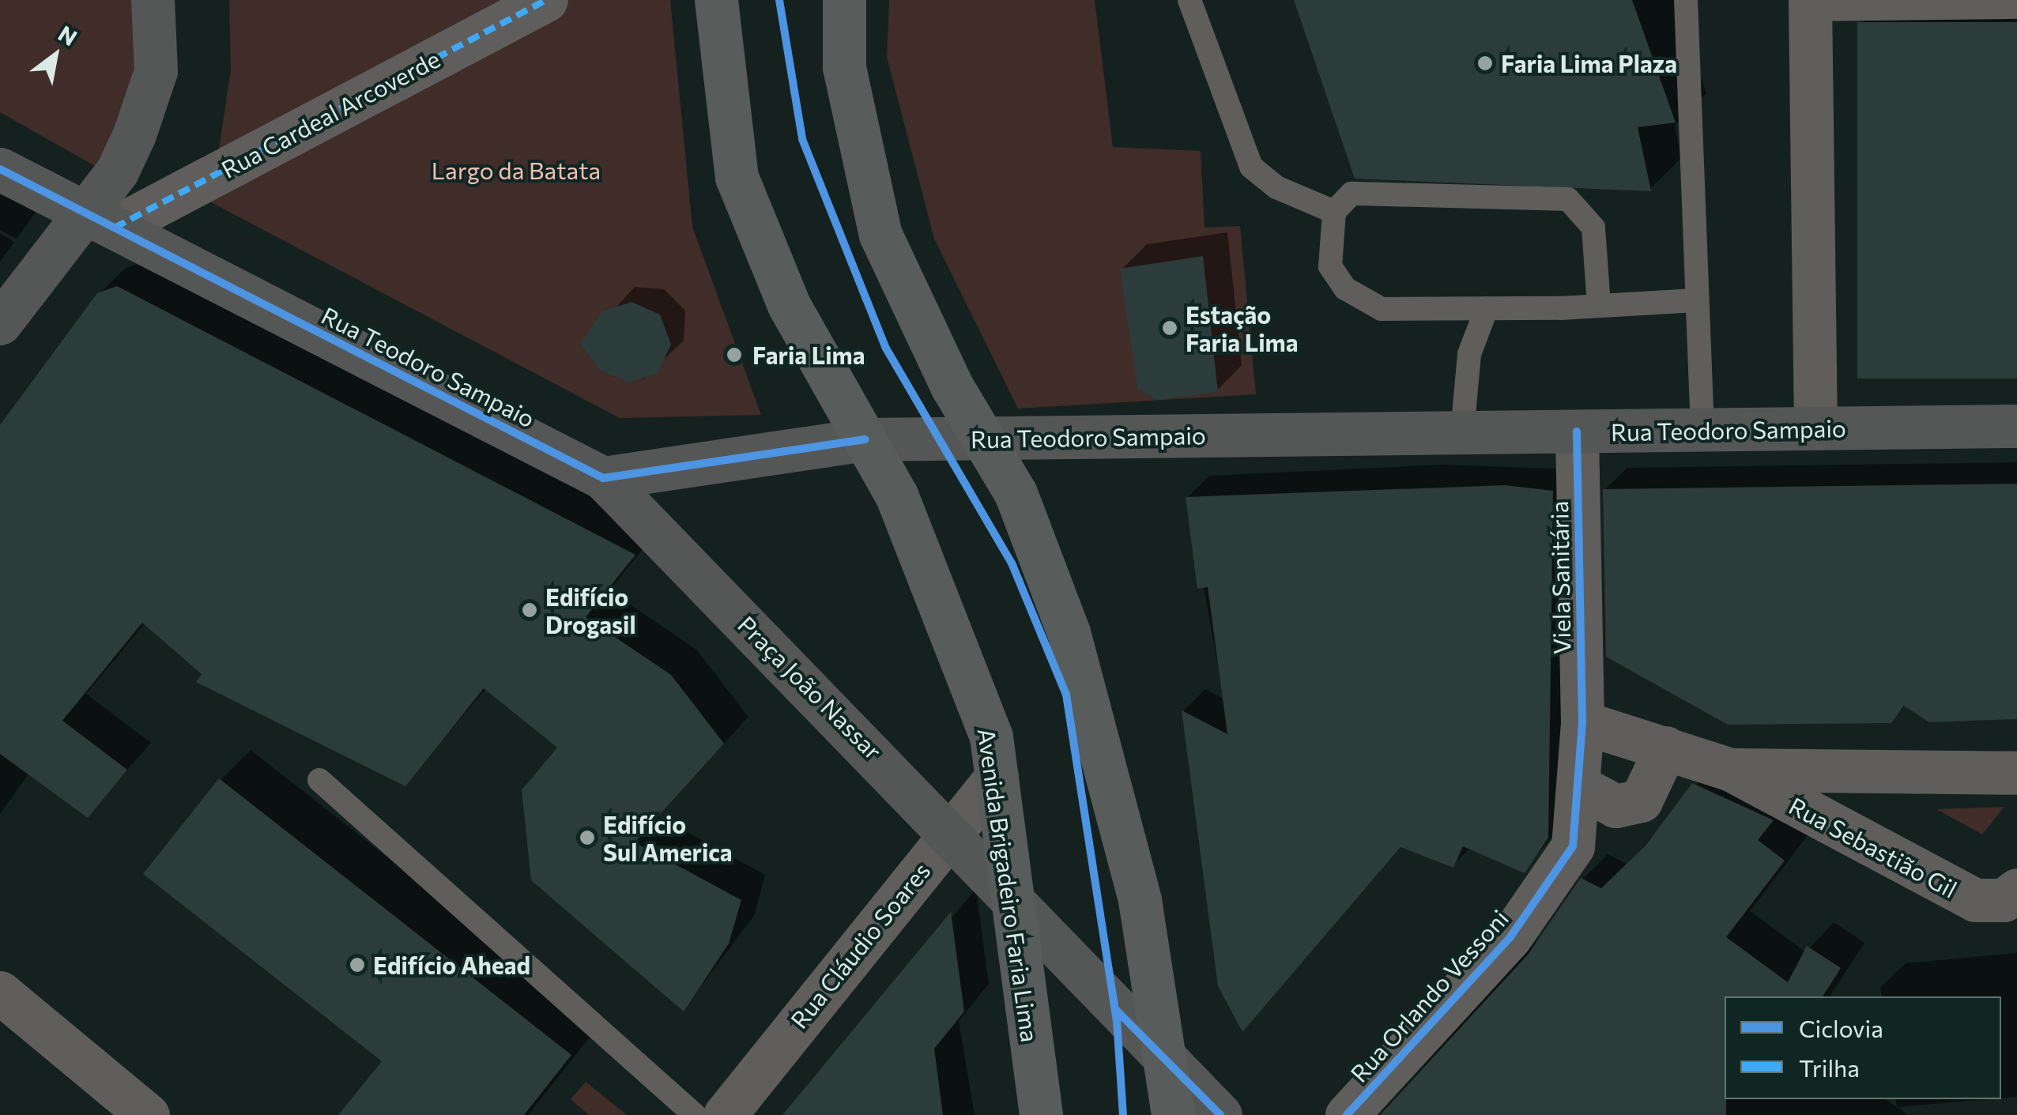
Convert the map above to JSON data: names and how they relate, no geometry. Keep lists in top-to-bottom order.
{
  "streets": {
    "highway": ["Avenida Brigadeiro Faria Lima"],
    "main road": ["Rua Cardeal Arcoverde", "Rua Teodoro Sampaio", "Praça João Nassar"],
    "street": [
      "Viela Sanitária",
      "Rua Sebastião Gil",
      "Rua Cláudio Soares",
      "Rua Orlando Vessoni"
    ]
  },
  "crossings": [
    ["Rua Cardeal Arcoverde", "Rua Teodoro Sampaio"],
    ["Rua Teodoro Sampaio", "Viela Sanitária"],
    ["Rua Teodoro Sampaio", "Praça João Nassar"],
    ["Rua Teodoro Sampaio", "Avenida Brigadeiro Faria Lima"],
    ["Viela Sanitária", "Rua Sebastião Gil"],
    ["Viela Sanitária", "Rua Orlando Vessoni"],
    ["Praça João Nassar", "Avenida Brigadeiro Faria Lima"],
    ["Praça João Nassar", "Rua Cláudio Soares"],
    ["Rua Sebastião Gil", "Rua Orlando Vessoni"],
    ["Avenida Brigadeiro Faria Lima", "Rua Cláudio Soares"]
  ],
  "parks": ["Largo da Batata"],
  "places": [
    "Faria Lima Plaza",
    "Estação Faria Lima",
    "Faria Lima",
    "Edifício Drogasil",
    "Edifício Sul America",
    "Edifício Ahead"
  ],
  "legend": ["Ciclovia", "Trilha"],
  "north": "top right"
}
